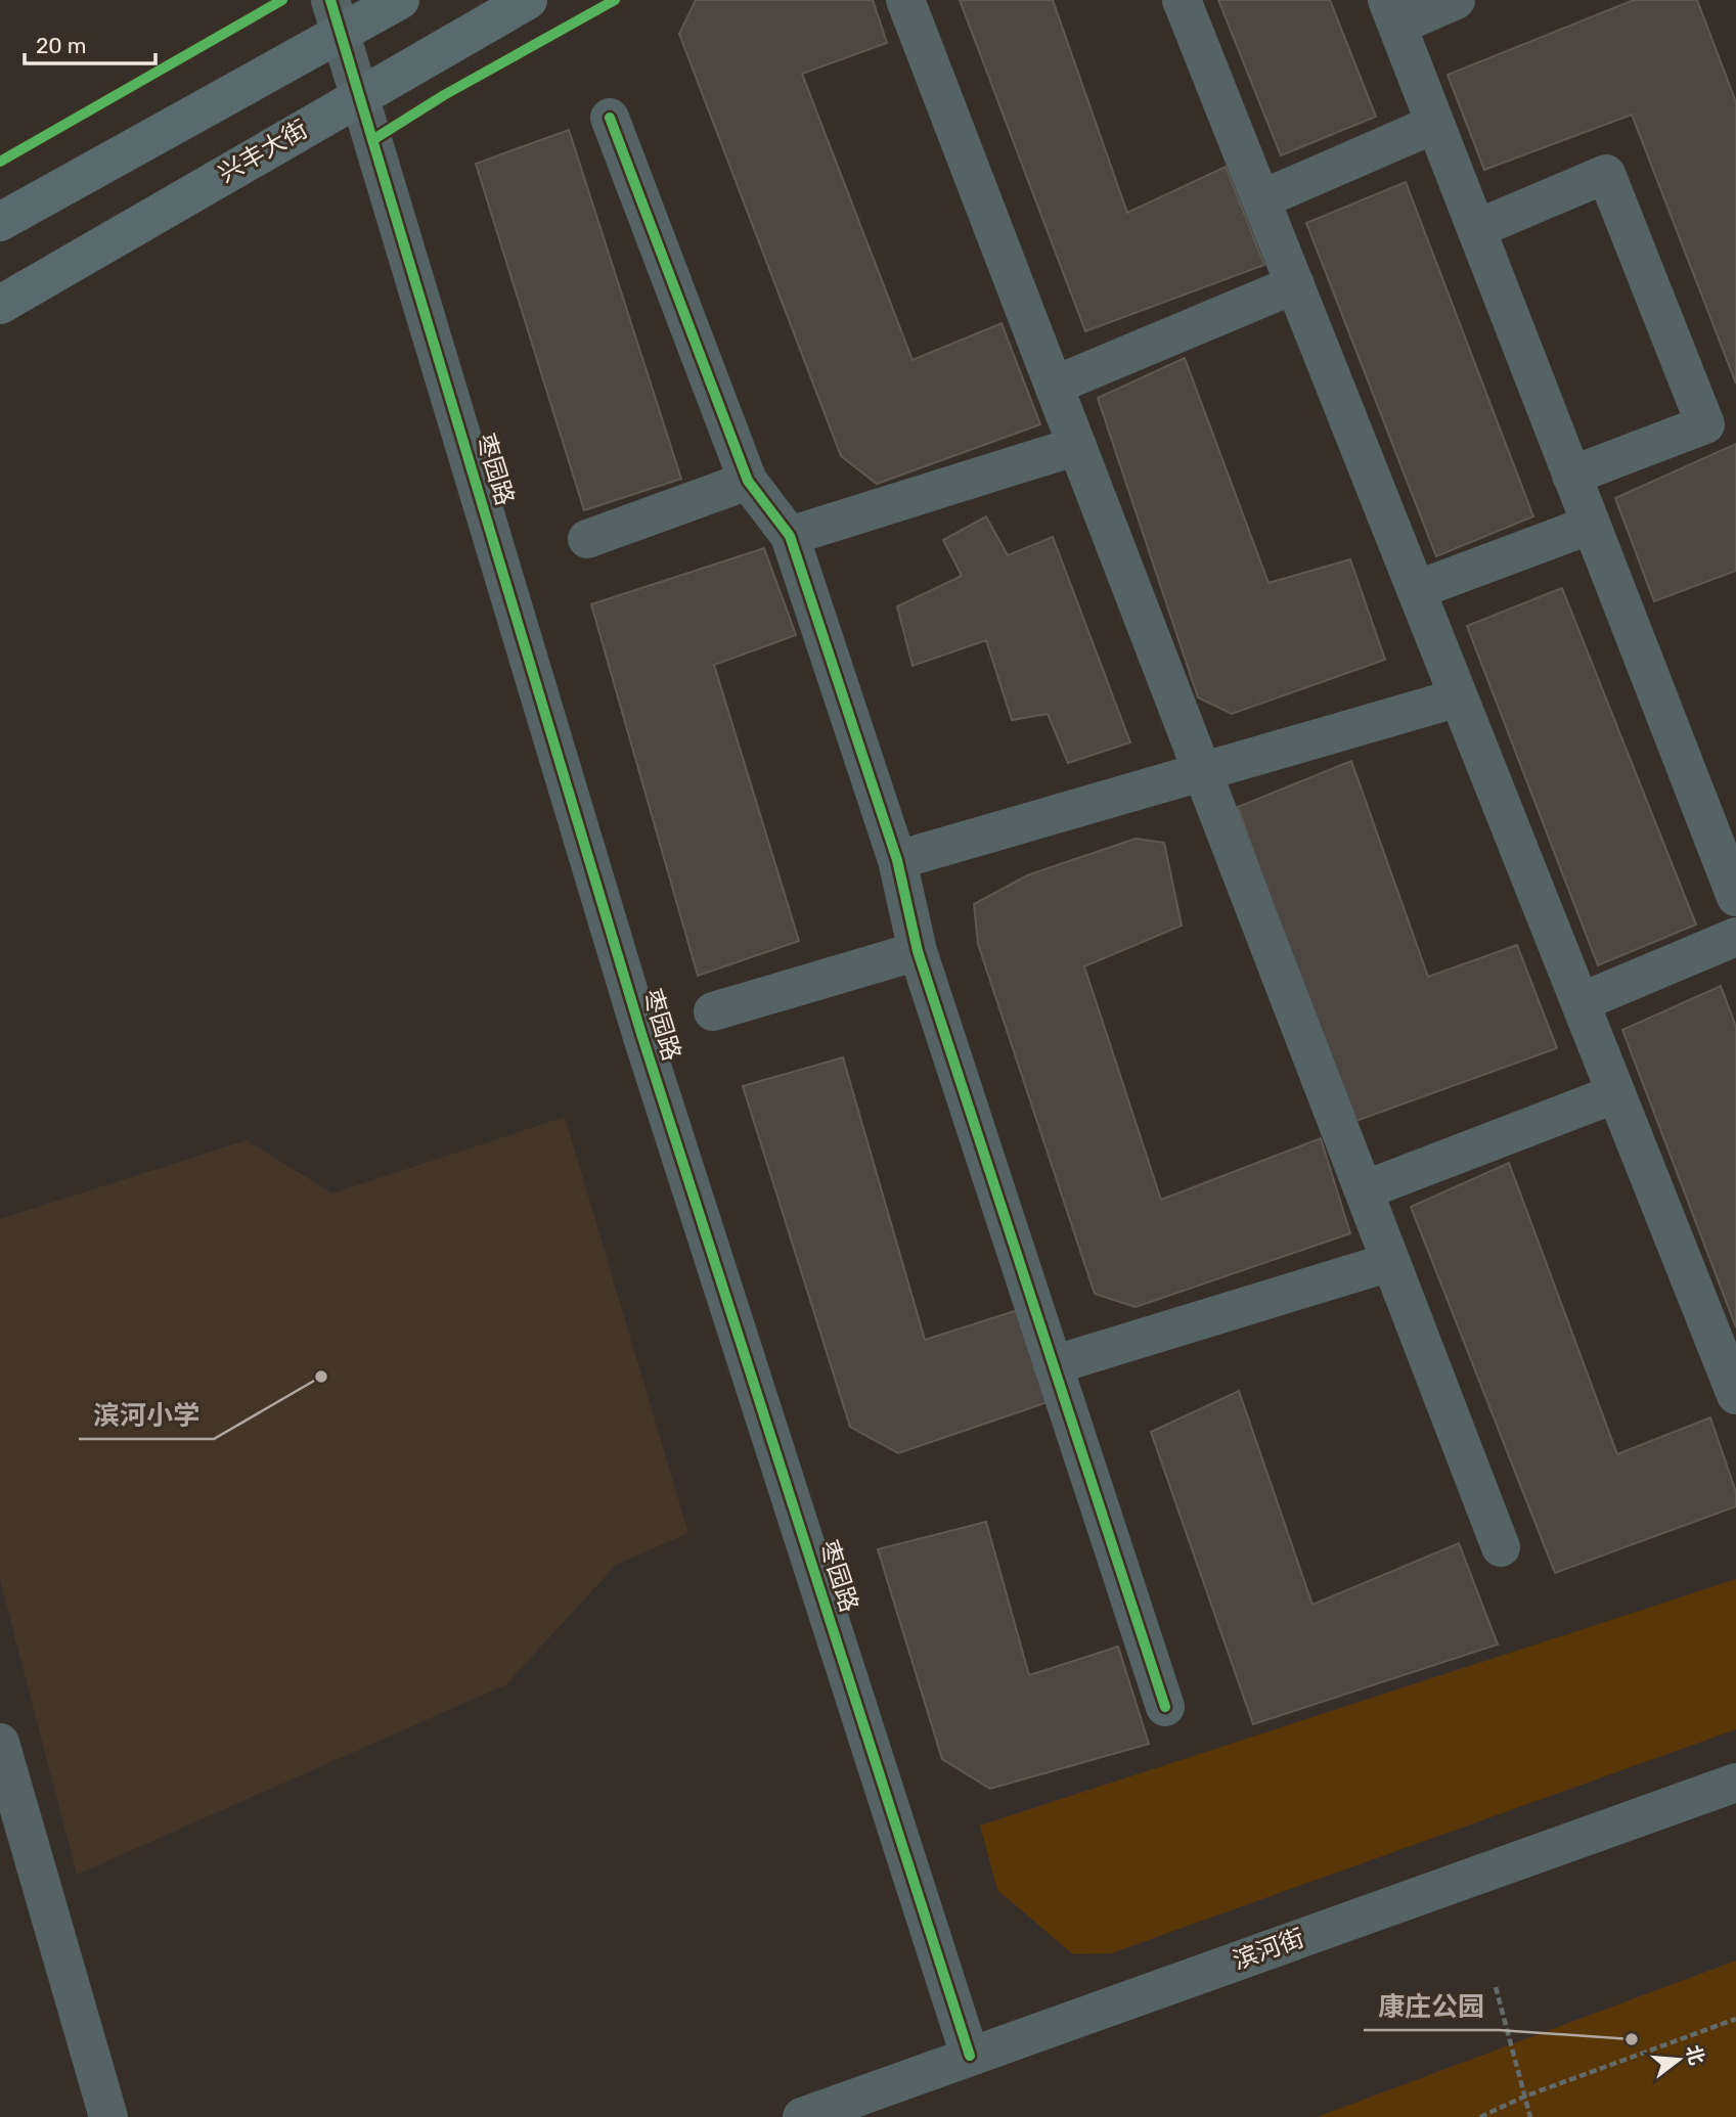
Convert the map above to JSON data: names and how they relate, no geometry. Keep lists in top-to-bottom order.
{
  "streets": {
    "main road": ["兴丰大街"],
    "street": ["枣园路", "滨河街"]
  },
  "crossings": [
    ["兴丰大街", "枣园路"],
    ["枣园路", "滨河街"]
  ],
  "places": ["滨河小学", "康庄公园"],
  "scale_bar": "20 m",
  "north": "right"
}
